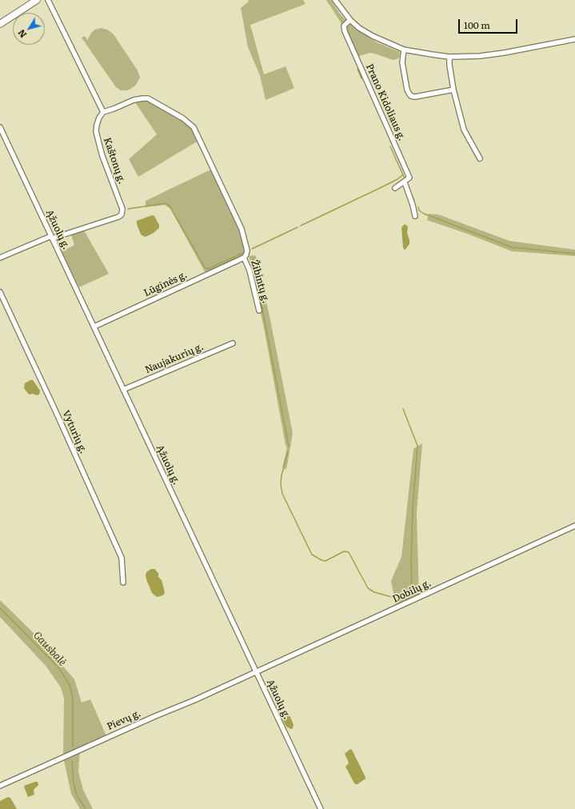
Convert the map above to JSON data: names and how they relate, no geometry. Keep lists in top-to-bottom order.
{
  "streets": {
    "street": [
      "Prano Kidoliaus g.",
      "Kaštonų g.",
      "Ąžuolų g.",
      "Žibintų g.",
      "Lūginės g.",
      "Naujakurių g.",
      "Vyturių g.",
      "Dobilų g.",
      "Pievų g."
    ]
  },
  "crossings": [
    ["Kaštonų g.", "Ąžuolų g."],
    ["Ąžuolų g.", "Lūginės g."],
    ["Ąžuolų g.", "Naujakurių g."],
    ["Ąžuolų g.", "Dobilų g."],
    ["Ąžuolų g.", "Pievų g."],
    ["Žibintų g.", "Lūginės g."],
    ["Dobilų g.", "Pievų g."]
  ],
  "water": ["Gausbalė"],
  "scale_bar": "100 m",
  "north": "bottom left"
}
